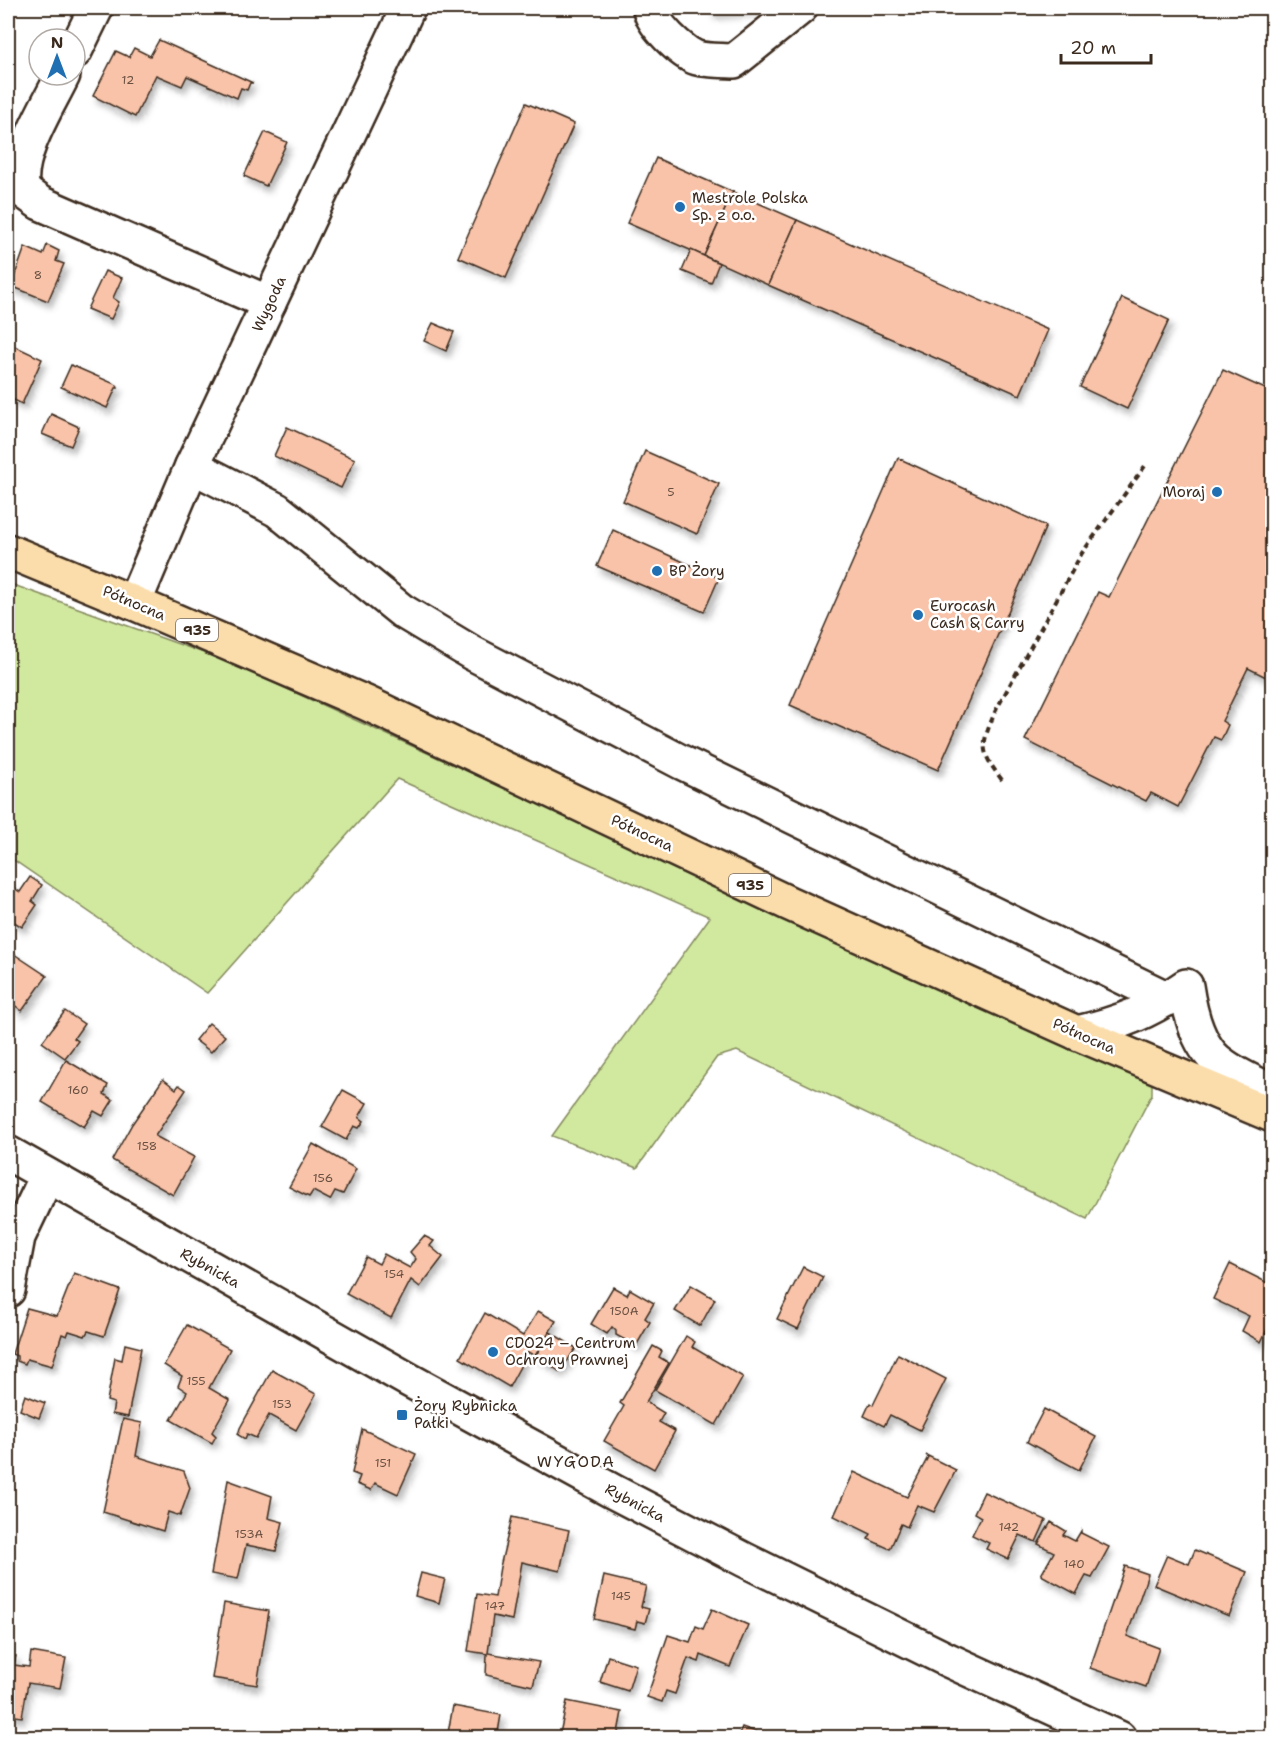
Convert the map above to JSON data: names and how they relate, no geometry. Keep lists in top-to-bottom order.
{
  "streets": {
    "main road": ["Północna", "935"],
    "street": ["Wygoda", "Rybnicka"]
  },
  "crossings": [
    ["Wygoda", "Północna"]
  ],
  "districts": ["WYGODA"],
  "places": {
    "other": [
      "Mestrole Polska Sp. z o.o.",
      "Moraj",
      "BP Żory",
      "Eurocash Cash & Carry",
      "CDO24 – Centrum Ochrony Prawnej"
    ],
    "transit": ["Żory Rybnicka Pałki"]
  },
  "house_numbers": [
    "12",
    "8",
    "5",
    "160",
    "158",
    "156",
    "154",
    "150A",
    "155",
    "153",
    "151",
    "142",
    "153A",
    "140",
    "145",
    "147"
  ],
  "scale_bar": "20 m",
  "north": "top"
}
